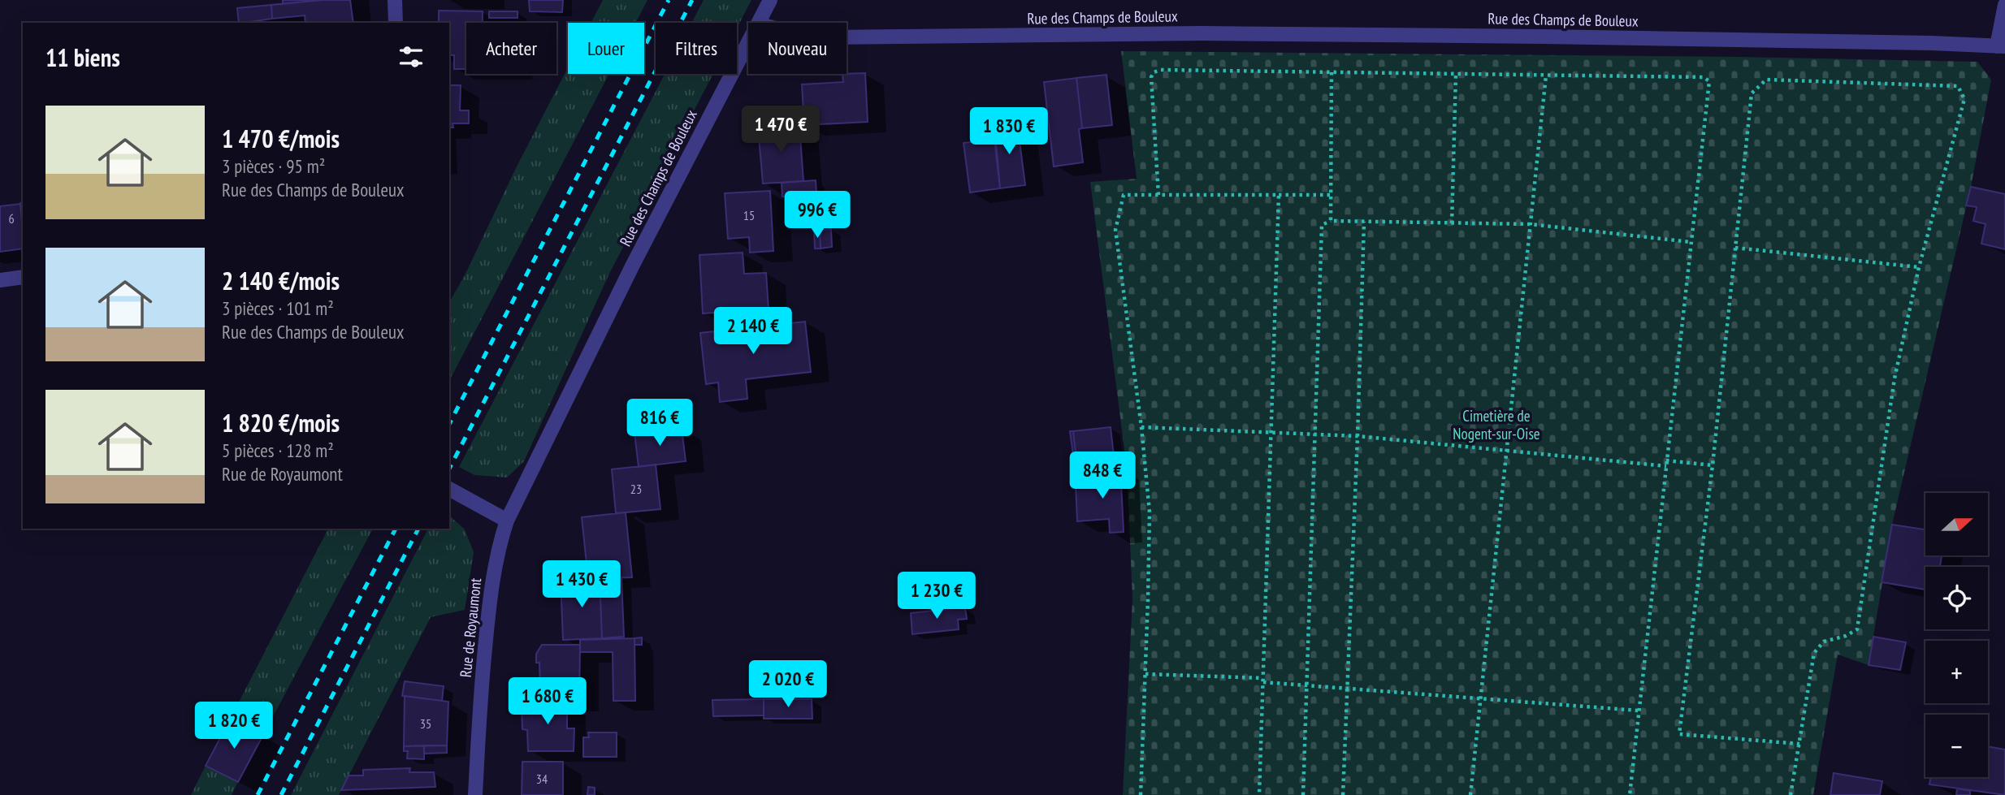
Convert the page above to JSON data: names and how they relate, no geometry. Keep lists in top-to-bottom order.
{
  "streets": {
    "street": ["Rue des Champs de Bouleux", "Rue de Royaumont"]
  },
  "crossings": [
    ["Rue des Champs de Bouleux", "Rue de Royaumont"]
  ],
  "parks": ["Cimetière de Nogent-sur-Oise"],
  "house_numbers": [
    "15",
    "6",
    "23",
    "35",
    "34"
  ],
  "north": "right",
  "page": {
    "chip": [
      "Acheter",
      "Louer",
      "Filtres",
      "Nouveau"
    ],
    "heading": "11 biens",
    "list": [
      {
        "name": "1 470 €/mois",
        "note": "3 pièces · 95 m² · Rue des Champs de Bouleux"
      },
      {
        "name": "2 140 €/mois",
        "note": "3 pièces · 101 m² · Rue des Champs de Bouleux"
      },
      {
        "name": "1 820 €/mois",
        "note": "5 pièces · 128 m² · Rue de Royaumont"
      }
    ],
    "price": [
      "1 470 €",
      "1 830 €",
      "996 €",
      "2 140 €",
      "816 €",
      "848 €",
      "1 430 €",
      "1 230 €",
      "2 020 €",
      "1 680 €",
      "1 820 €"
    ],
    "map_buttons": ["+", "−"]
  }
}
